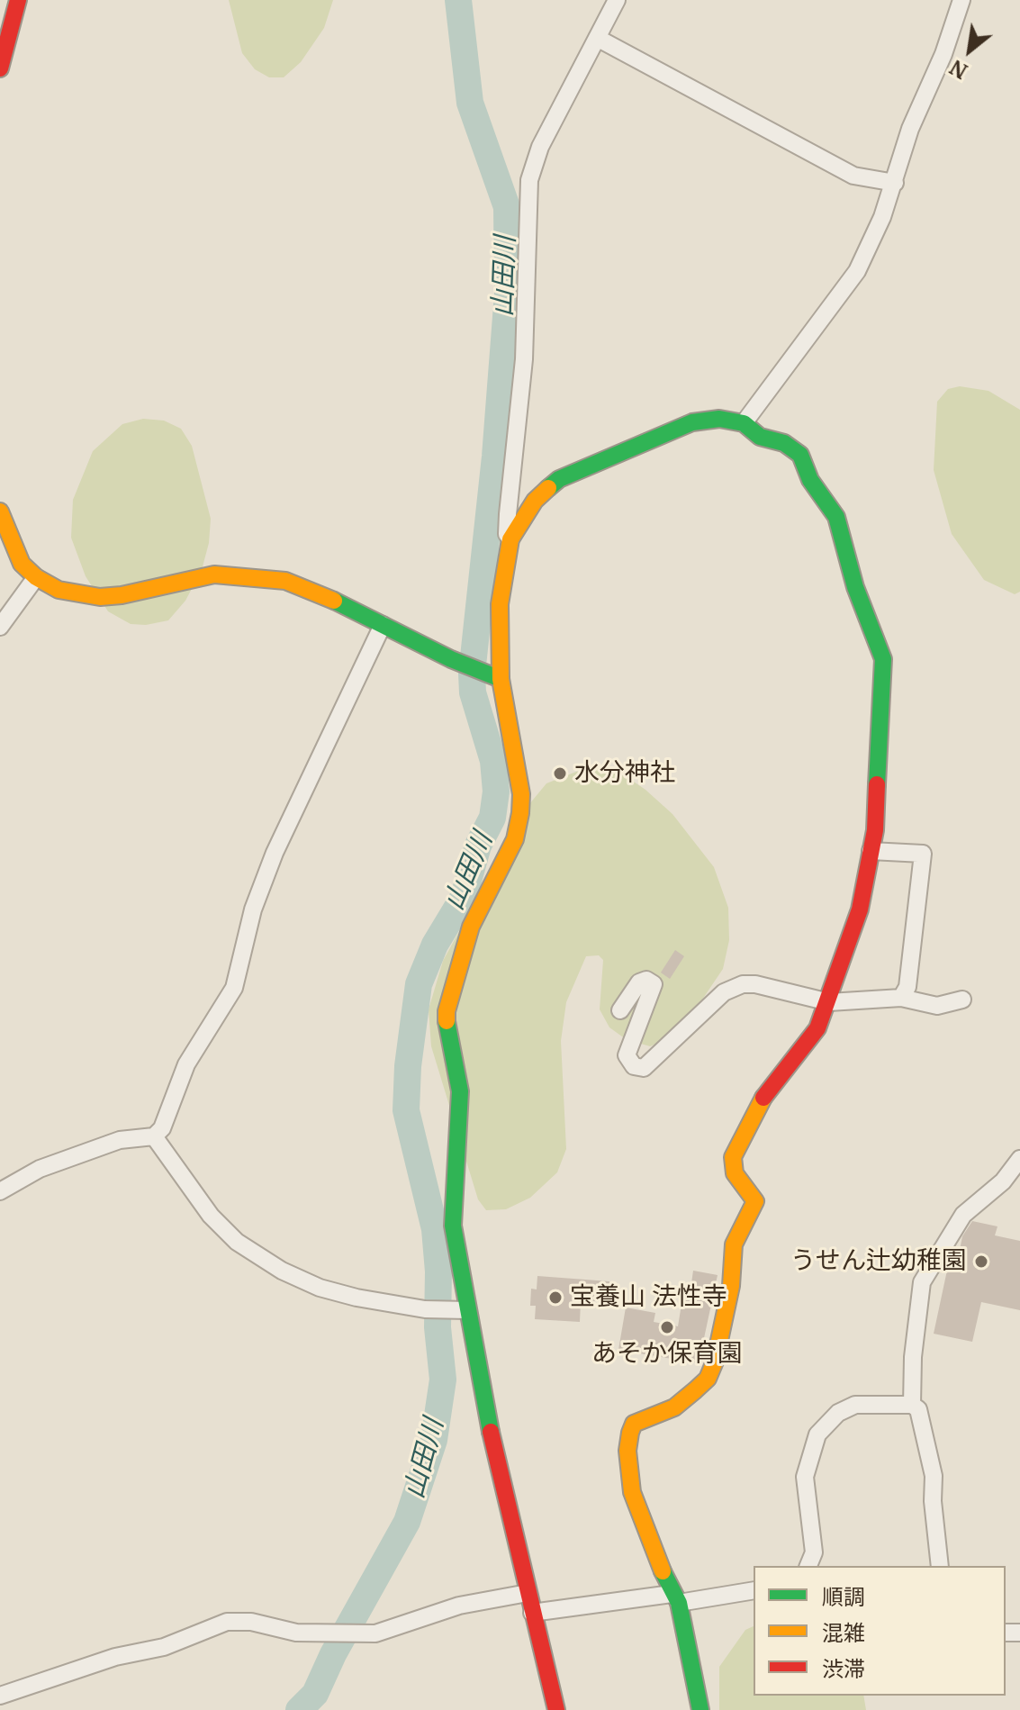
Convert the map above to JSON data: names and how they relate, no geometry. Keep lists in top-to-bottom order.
{
  "water": ["山田川"],
  "places": [
    "水分神社",
    "うせん辻幼稚園",
    "宝養山 法性寺",
    "あそか保育園"
  ],
  "legend": ["順調", "混雑", "渋滞"],
  "north": "bottom left"
}
